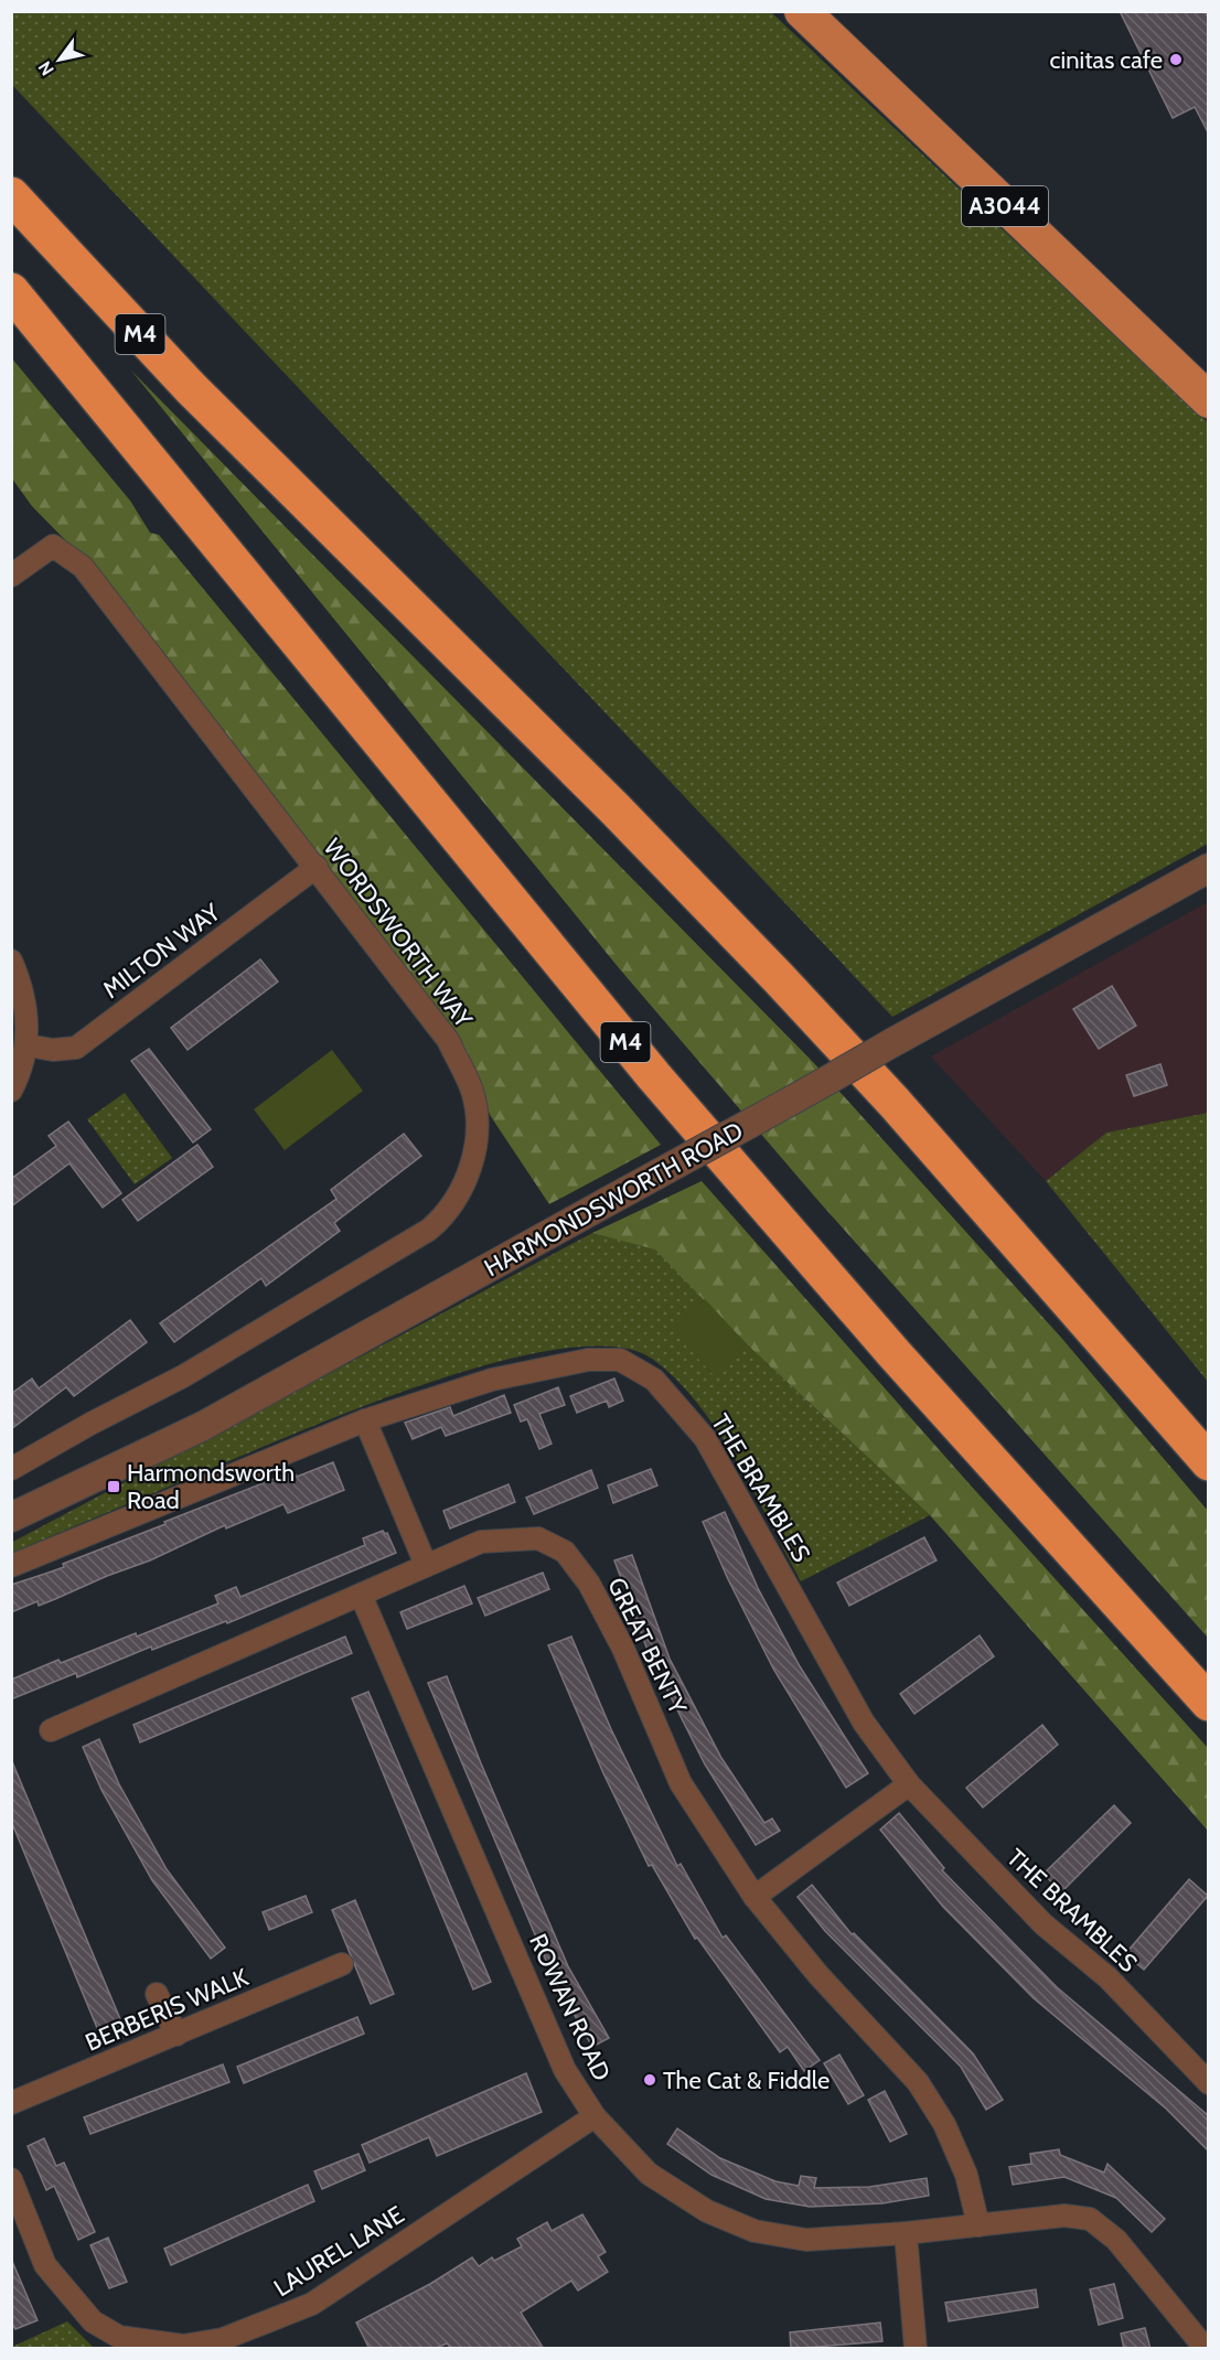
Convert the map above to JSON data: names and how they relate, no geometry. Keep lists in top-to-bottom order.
{
  "streets": {
    "highway": ["M4"],
    "main road": ["A3044"],
    "street": [
      "WORDSWORTH WAY",
      "MILTON WAY",
      "HARMONDSWORTH ROAD",
      "THE BRAMBLES",
      "GREAT BENTY",
      "ROWAN ROAD",
      "BERBERIS WALK",
      "LAUREL LANE"
    ]
  },
  "crossings": [
    ["WORDSWORTH WAY", "MILTON WAY"],
    ["GREAT BENTY", "ROWAN ROAD"],
    ["ROWAN ROAD", "LAUREL LANE"]
  ],
  "places": {
    "other": ["cinitas cafe", "The Cat & Fiddle"],
    "transit": ["Harmondsworth Road"]
  },
  "north": "bottom left"
}
